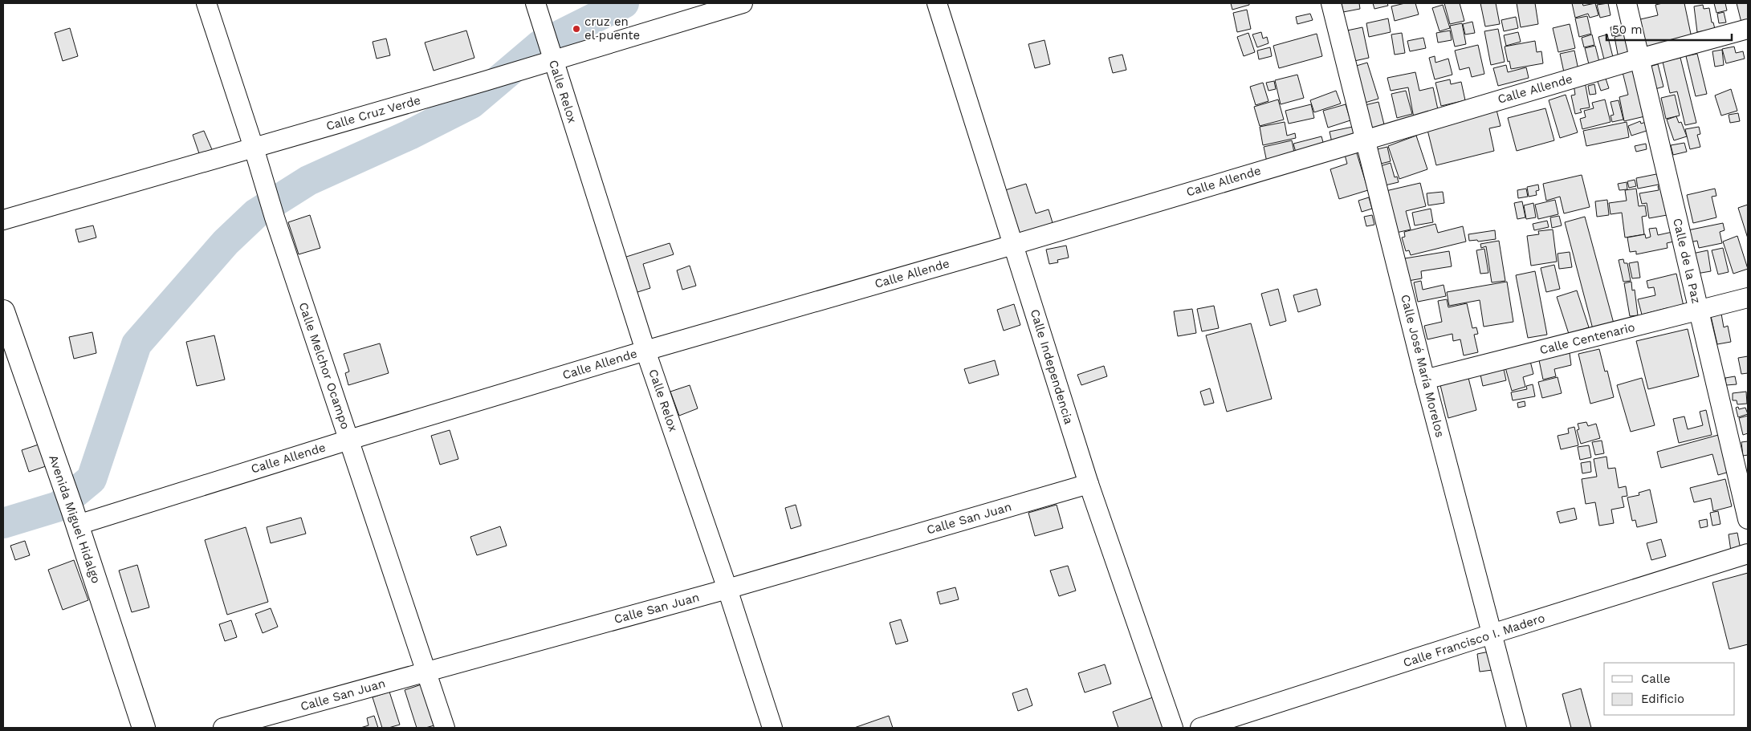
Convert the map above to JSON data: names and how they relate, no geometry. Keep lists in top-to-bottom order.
{
  "streets": {
    "main road": ["Avenida Miguel Hidalgo"],
    "street": [
      "Calle Allende",
      "Calle Relox",
      "Calle Cruz Verde",
      "Calle de la Paz",
      "Calle Centenario",
      "Calle Melchor Ocampo",
      "Calle José María Morelos",
      "Calle Independencia",
      "Calle San Juan",
      "Calle Francisco I. Madero"
    ]
  },
  "crossings": [
    ["Calle Allende", "Calle Relox"],
    ["Calle Allende", "Calle de la Paz"],
    ["Calle Allende", "Calle Melchor Ocampo"],
    ["Calle Allende", "Calle José María Morelos"],
    ["Calle Allende", "Calle Independencia"],
    ["Calle Allende", "Avenida Miguel Hidalgo"],
    ["Calle Relox", "Calle Cruz Verde"],
    ["Calle Relox", "Calle San Juan"],
    ["Calle Cruz Verde", "Calle Melchor Ocampo"],
    ["Calle de la Paz", "Calle Centenario"],
    ["Calle Centenario", "Calle José María Morelos"],
    ["Calle Melchor Ocampo", "Calle San Juan"],
    ["Calle José María Morelos", "Calle Francisco I. Madero"],
    ["Calle Independencia", "Calle San Juan"]
  ],
  "places": ["cruz en el puente"],
  "legend": ["Calle", "Edificio"],
  "scale_bar": "50 m"
}
